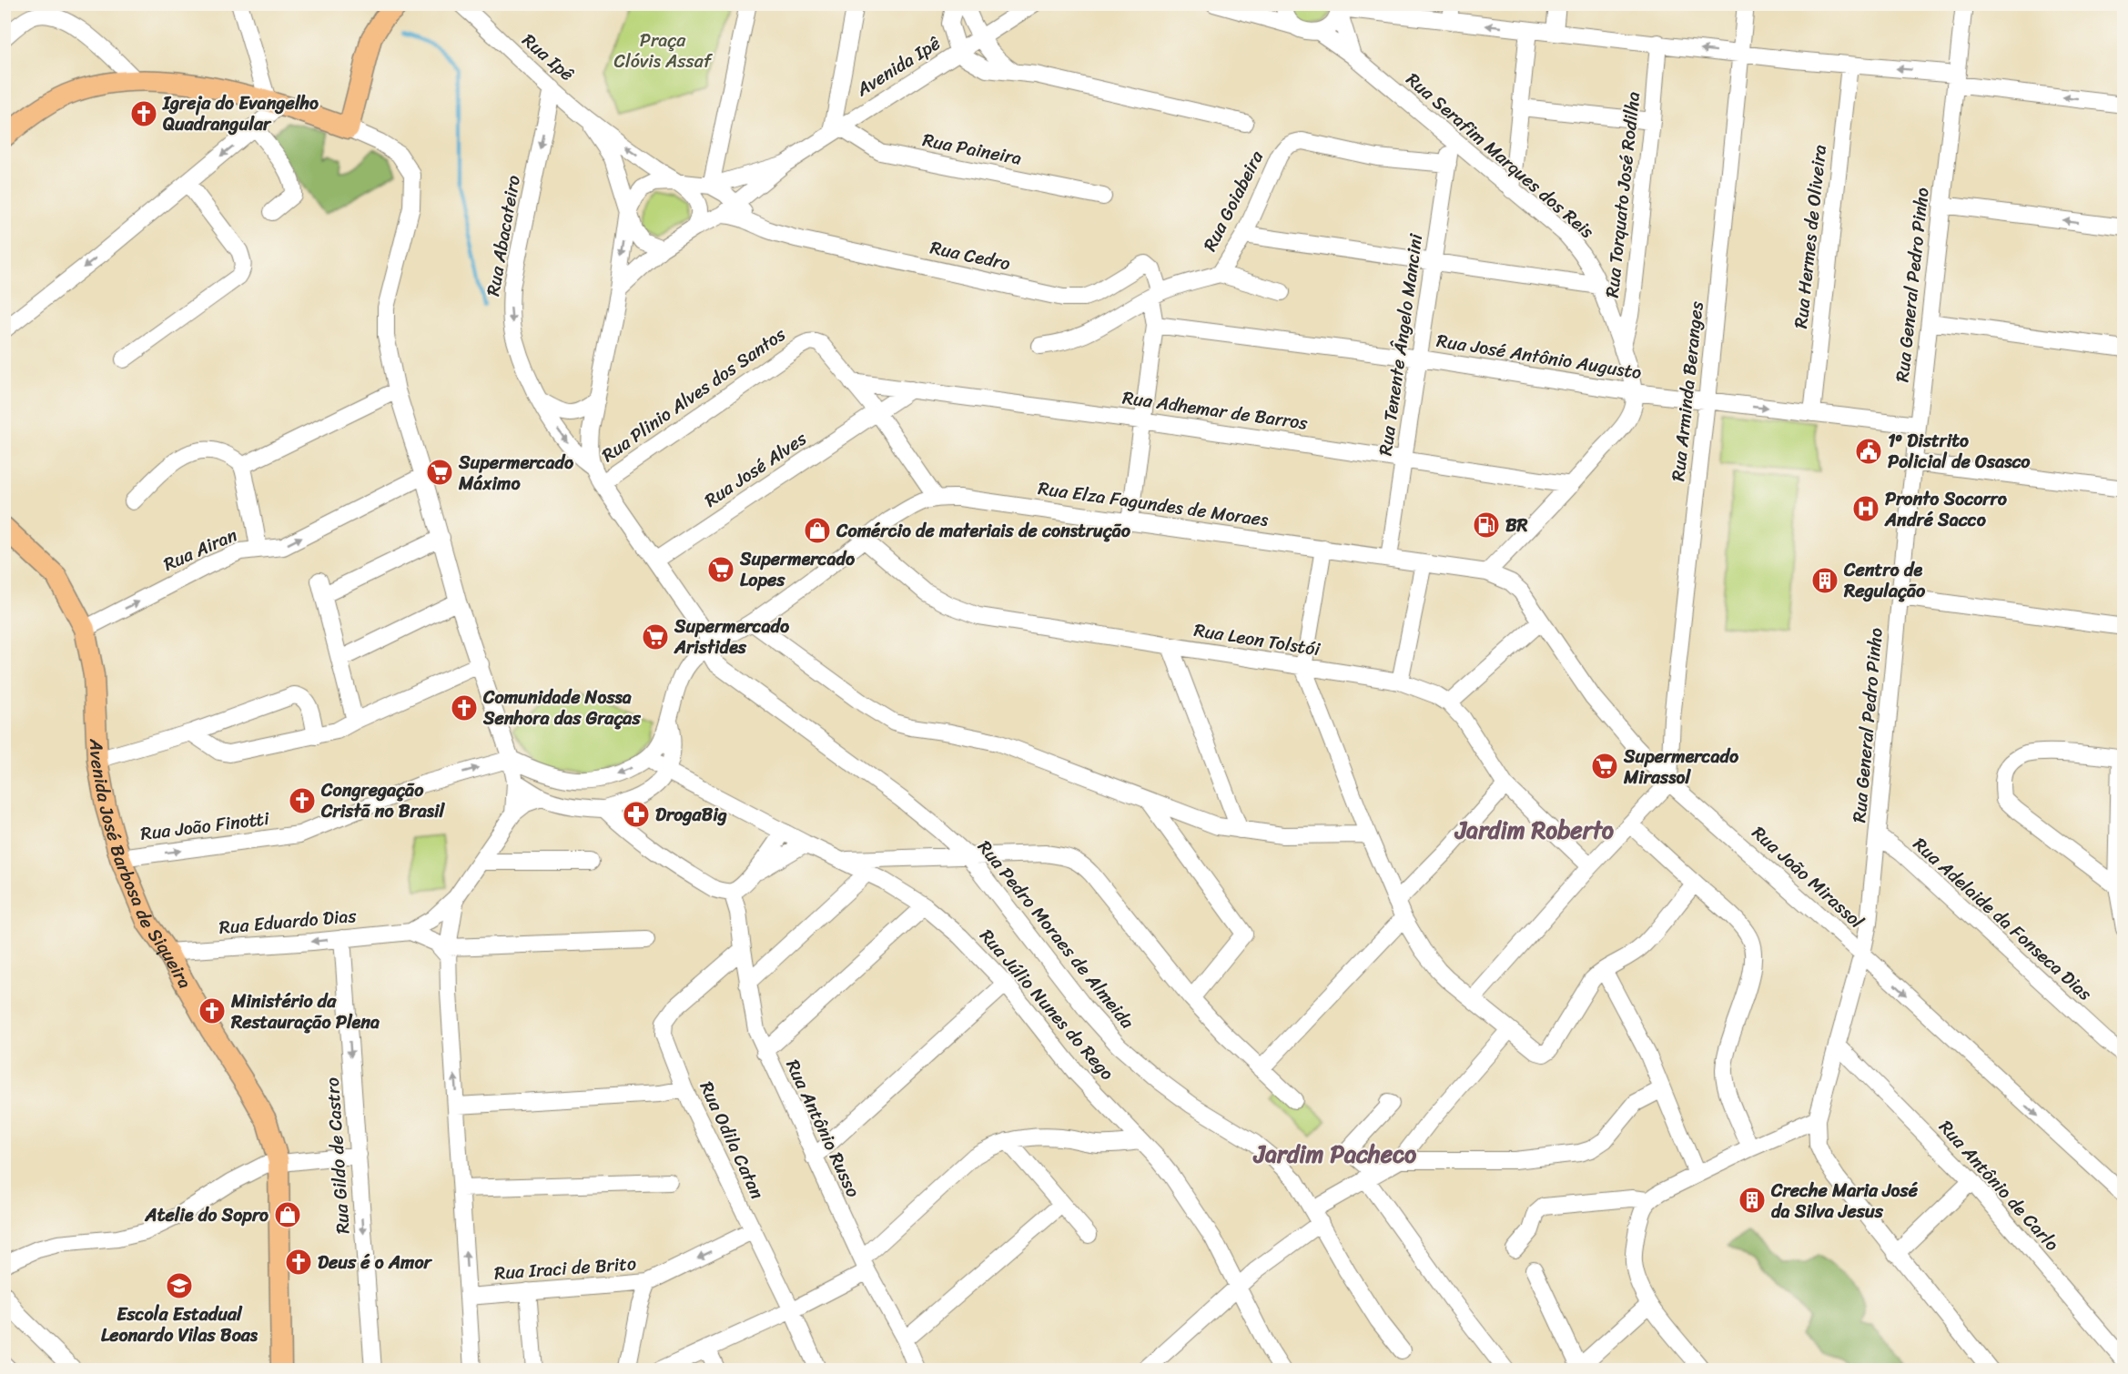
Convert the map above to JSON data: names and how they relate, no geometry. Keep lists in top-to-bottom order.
{
  "streets": {
    "main road": ["Avenida José Barbosa de Siqueira"],
    "street": [
      "Rua Ipê",
      "Avenida Ipê",
      "Rua Paineira",
      "Rua Serafim Marques dos Reis",
      "Rua Torquato José Rodilha",
      "Rua Goiabeira",
      "Rua Abacateiro",
      "Rua Hermes de Oliveira",
      "Rua Cedro",
      "Rua General Pedro Pinho",
      "Rua Tenente Ângelo Mancini",
      "Rua José Antônio Augusto",
      "Rua Arminda Beranges",
      "Rua Plinio Alves dos Santos",
      "Rua Adhemar de Barros",
      "Rua José Alves",
      "Rua Elza Fagundes de Moraes",
      "Rua Airan",
      "Rua Leon Tolstói",
      "Rua João Finotti",
      "Rua João Mirassol",
      "Rua Adelaide da Fonseca Dias",
      "Rua Eduardo Dias",
      "Rua Pedro Moraes de Almeida",
      "Rua Júlio Nunes do Rego",
      "Rua Antônio Russo",
      "Rua Odila Catan",
      "Rua Gildo de Castro",
      "Rua Antônio de Carlo",
      "Rua Iraci de Brito"
    ]
  },
  "crossings": [
    ["Rua Ipê", "Avenida Ipê"],
    ["Rua Ipê", "Rua Abacateiro"],
    ["Avenida Ipê", "Rua Paineira"],
    ["Avenida Ipê", "Rua Cedro"],
    ["Rua Serafim Marques dos Reis", "Rua Torquato José Rodilha"],
    ["Rua Serafim Marques dos Reis", "Rua Tenente Ângelo Mancini"],
    ["Rua Serafim Marques dos Reis", "Rua José Antônio Augusto"],
    ["Rua Goiabeira", "Rua Cedro"],
    ["Rua Goiabeira", "Rua Tenente Ângelo Mancini"],
    ["Rua Abacateiro", "Rua Pedro Moraes de Almeida"],
    ["Rua Hermes de Oliveira", "Rua José Antônio Augusto"],
    ["Rua General Pedro Pinho", "Rua José Antônio Augusto"],
    ["Rua General Pedro Pinho", "Rua João Mirassol"],
    ["Rua General Pedro Pinho", "Rua Adelaide da Fonseca Dias"],
    ["Rua General Pedro Pinho", "Rua Antônio de Carlo"],
    ["Rua Tenente Ângelo Mancini", "Rua José Antônio Augusto"],
    ["Rua Tenente Ângelo Mancini", "Rua Adhemar de Barros"],
    ["Rua Tenente Ângelo Mancini", "Rua Elza Fagundes de Moraes"],
    ["Rua José Antônio Augusto", "Rua Arminda Beranges"],
    ["Rua Arminda Beranges", "Rua João Mirassol"],
    ["Rua Plinio Alves dos Santos", "Rua Adhemar de Barros"],
    ["Rua Plinio Alves dos Santos", "Rua José Alves"],
    ["Rua Plinio Alves dos Santos", "Rua Elza Fagundes de Moraes"],
    ["Rua Plinio Alves dos Santos", "Rua Pedro Moraes de Almeida"],
    ["Rua Adhemar de Barros", "Rua José Alves"],
    ["Rua José Alves", "Rua Pedro Moraes de Almeida"],
    ["Rua Elza Fagundes de Moraes", "Rua Leon Tolstói"],
    ["Rua Elza Fagundes de Moraes", "Rua João Finotti"],
    ["Rua Elza Fagundes de Moraes", "Rua João Mirassol"],
    ["Rua Elza Fagundes de Moraes", "Rua Pedro Moraes de Almeida"],
    ["Rua Elza Fagundes de Moraes", "Rua Júlio Nunes do Rego"],
    ["Rua Airan", "Avenida José Barbosa de Siqueira"],
    ["Rua João Finotti", "Avenida José Barbosa de Siqueira"],
    ["Avenida José Barbosa de Siqueira", "Rua Eduardo Dias"],
    ["Rua Eduardo Dias", "Rua Gildo de Castro"],
    ["Rua Antônio Russo", "Rua Odila Catan"],
    ["Rua Odila Catan", "Rua Iraci de Brito"]
  ],
  "one_way": ["Rua João Mirassol", "Rua Eduardo Dias"],
  "districts": ["Jardim Roberto", "Jardim Pacheco"],
  "parks": ["Praça Clóvis Assaf"],
  "places": {
    "church": [
      "Igreja do Evangelho Quadrangular",
      "Comunidade Nossa Senhora das Graças",
      "Congregação Cristã no Brasil",
      "Ministério da Restauração Plena",
      "Deus é o Amor"
    ],
    "public building": ["1º Distrito Policial de Osasco"],
    "supermarket": [
      "Supermercado Máximo",
      "Supermercado Lopes",
      "Supermercado Aristides",
      "Supermercado Mirassol"
    ],
    "hospital": ["Pronto Socorro André Sacco"],
    "fuel station": ["BR"],
    "shop": ["Comércio de materiais de construção", "Atelie do Sopro"],
    "building": ["Centro de Regulação", "Creche Maria José da Silva Jesus"],
    "pharmacy": ["DrogaBig"],
    "school or university": ["Escola Estadual Leonardo Vilas Boas"]
  }
}
